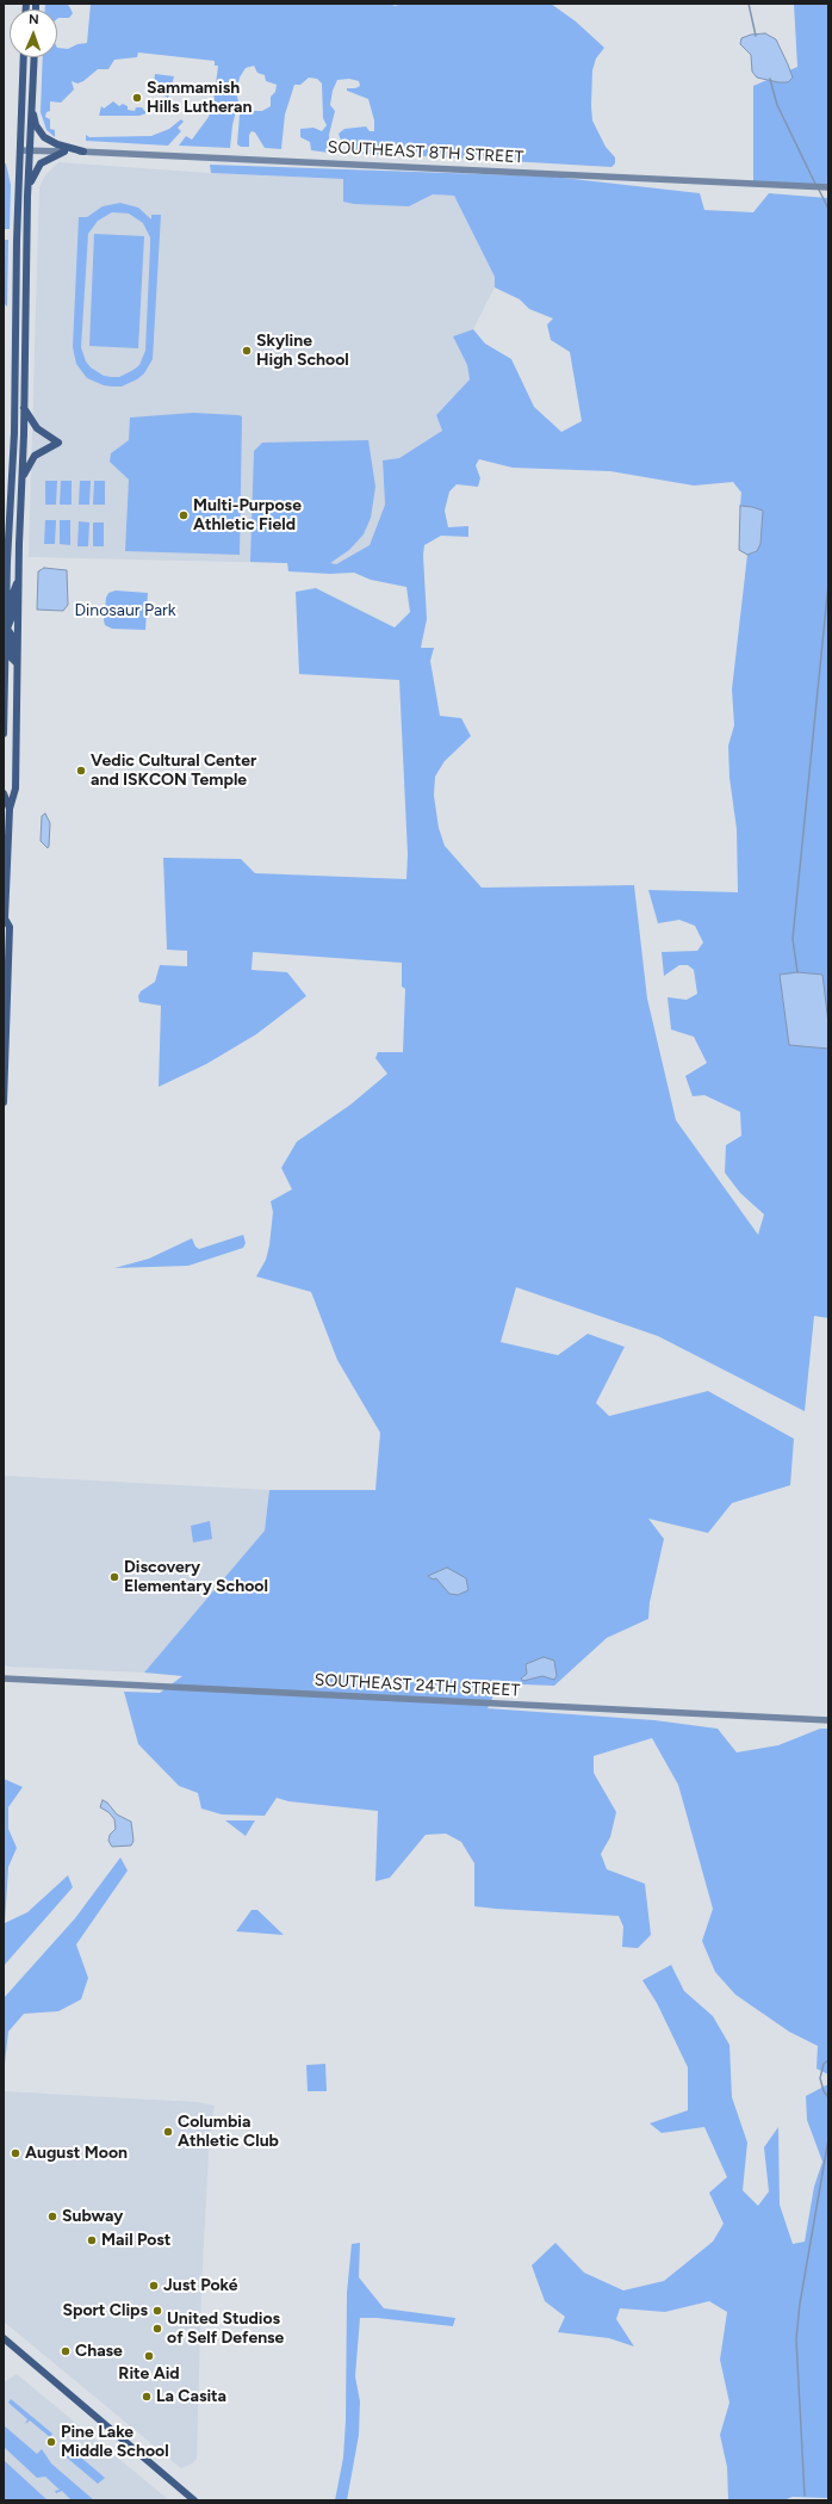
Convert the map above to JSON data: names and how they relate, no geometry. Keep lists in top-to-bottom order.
{
  "streets": {
    "street": ["SOUTHEAST 8TH STREET", "SOUTHEAST 24TH STREET"]
  },
  "parks": ["Dinosaur Park"],
  "places": [
    "Sammamish Hills Lutheran",
    "Skyline High School",
    "Multi-Purpose Athletic Field",
    "Vedic Cultural Center and ISKCON Temple",
    "Discovery Elementary School",
    "Columbia Athletic Club",
    "August Moon",
    "Subway",
    "Mail Post",
    "Just Poké",
    "Sport Clips",
    "United Studios of Self Defense",
    "Chase",
    "Rite Aid",
    "La Casita",
    "Pine Lake Middle School"
  ],
  "north": "top"
}
